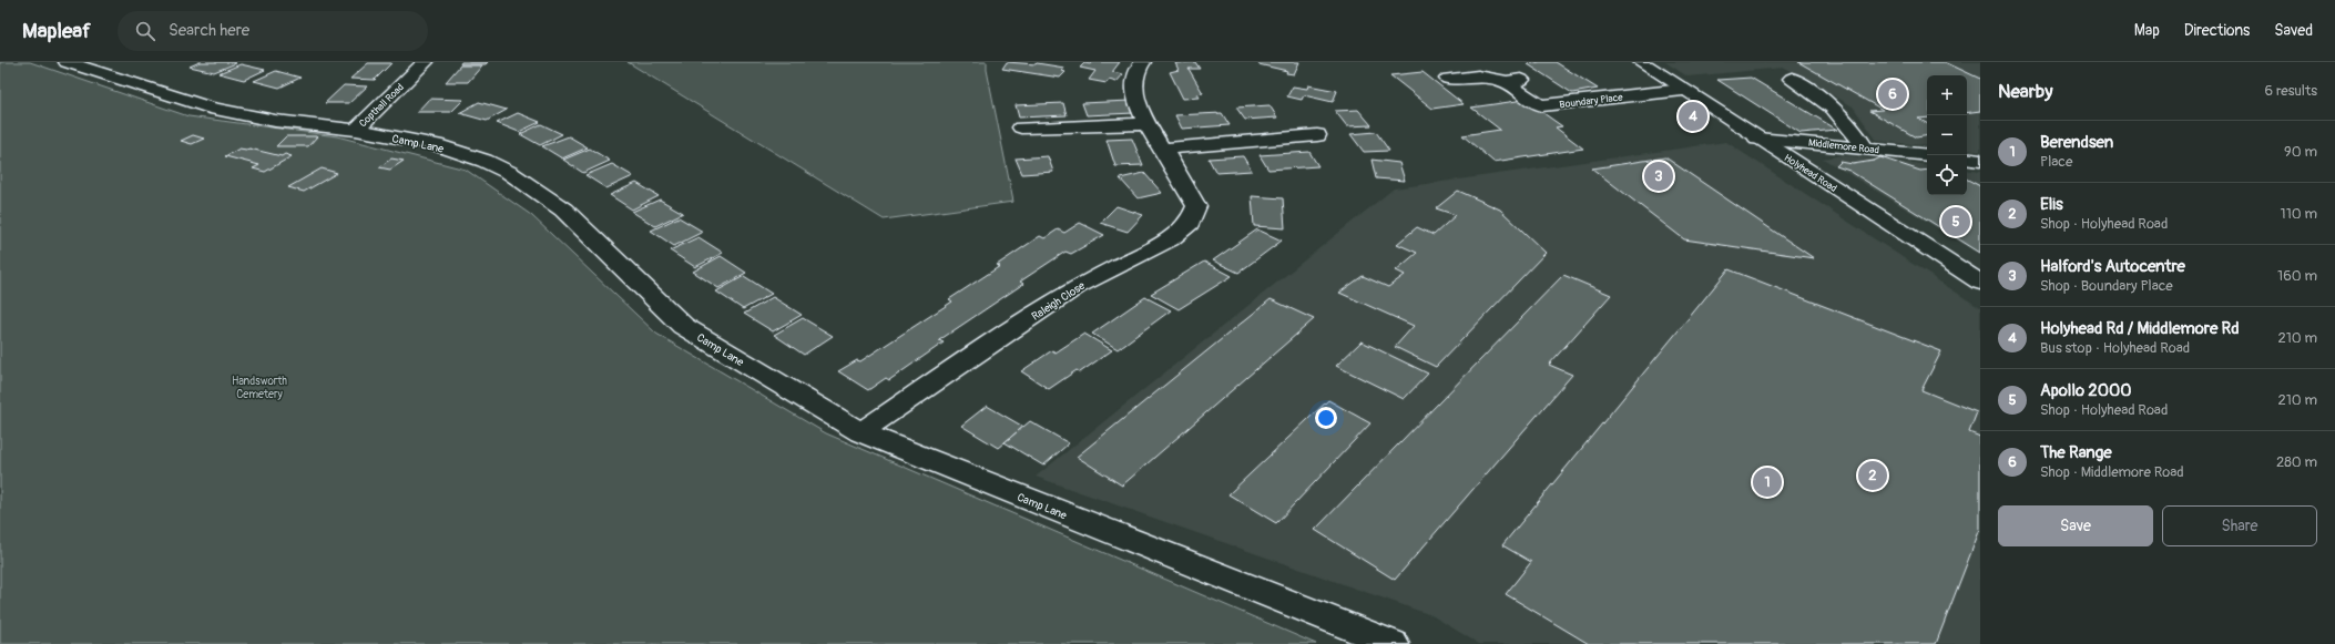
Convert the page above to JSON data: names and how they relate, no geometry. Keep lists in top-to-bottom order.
{
  "streets": {
    "main road": [
      "Boundary Place",
      "Copthall Road",
      "Camp Lane",
      "Middlemore Road",
      "Holyhead Road",
      "Raleigh Close"
    ]
  },
  "crossings": [
    ["Boundary Place", "Holyhead Road"],
    ["Copthall Road", "Camp Lane"],
    ["Camp Lane", "Raleigh Close"],
    ["Middlemore Road", "Holyhead Road"]
  ],
  "parks": ["Handsworth Cemetery"],
  "page": {
    "header": "Mapleaf",
    "search": "Search here",
    "nav": ["Map", "Directions", "Saved"],
    "heading": ["Nearby", "6 results"],
    "map_buttons": ["+", "−"],
    "pins": [
      "6",
      "4",
      "3",
      "5",
      "2",
      "1"
    ],
    "list": [
      {
        "mark": "1",
        "name": "Berendsen",
        "note": "Place",
        "value": "90 m"
      },
      {
        "mark": "2",
        "name": "Elis",
        "note": "Shop · Holyhead Road",
        "value": "110 m"
      },
      {
        "mark": "3",
        "name": "Halford's Autocentre",
        "note": "Shop · Boundary Place",
        "value": "160 m"
      },
      {
        "mark": "4",
        "name": "Holyhead Rd / Middlemore Rd",
        "note": "Bus stop · Holyhead Road",
        "value": "210 m"
      },
      {
        "mark": "5",
        "name": "Apollo 2000",
        "note": "Shop · Holyhead Road",
        "value": "210 m"
      },
      {
        "mark": "6",
        "name": "The Range",
        "note": "Shop · Middlemore Road",
        "value": "280 m"
      }
    ],
    "buttons": ["Save", "Share"]
  }
}
